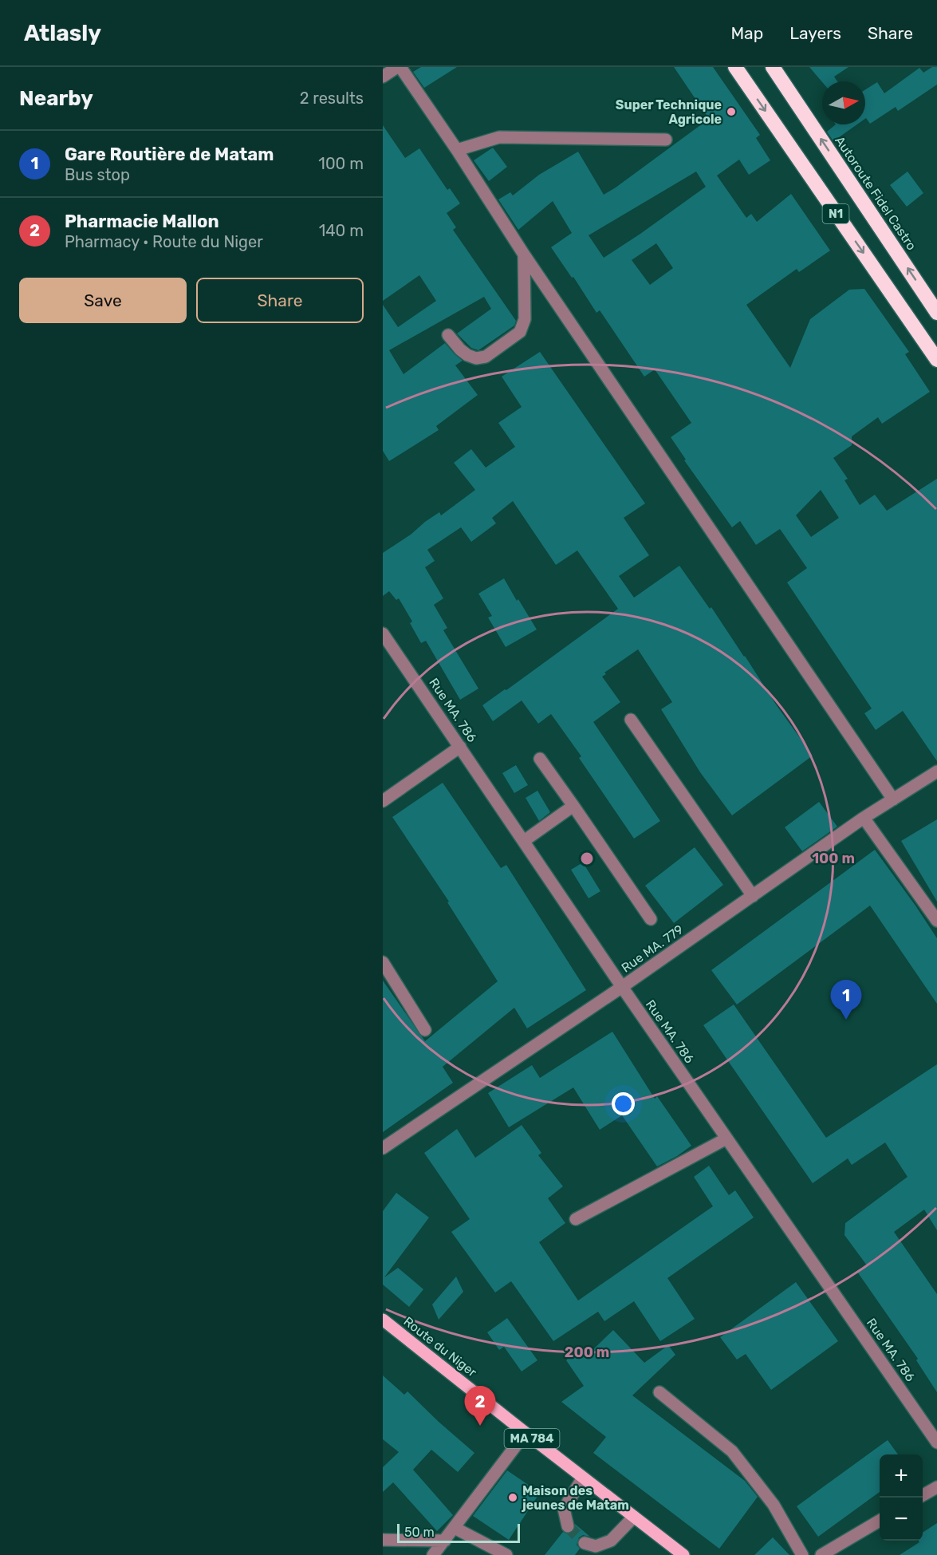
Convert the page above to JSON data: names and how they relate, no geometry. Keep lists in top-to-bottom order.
{
  "streets": {
    "highway": ["Autoroute Fidel Castro", "N1"],
    "main road": ["Route du Niger", "MA 784"],
    "street": ["Rue MA. 786", "Rue MA. 779"]
  },
  "crossings": [
    ["Rue MA. 786", "Rue MA. 779"]
  ],
  "places": ["Super Technique Agricole", "Maison des jeunes de Matam"],
  "scale_bar": "50 m",
  "north": "right",
  "page": {
    "header": "Atlasly",
    "nav": ["Map", "Layers", "Share"],
    "heading": ["Nearby", "2 results"],
    "list": [
      {
        "mark": "1",
        "name": "Gare Routière de Matam",
        "note": "Bus stop",
        "value": "100 m"
      },
      {
        "mark": "2",
        "name": "Pharmacie Mallon",
        "note": "Pharmacy · Route du Niger",
        "value": "140 m"
      }
    ],
    "buttons": ["Save", "Share"],
    "pins": ["1", "2"],
    "map_buttons": ["+", "−"],
    "scale": "50 m"
  },
  "rings": ["100 m", "200 m"]
}
